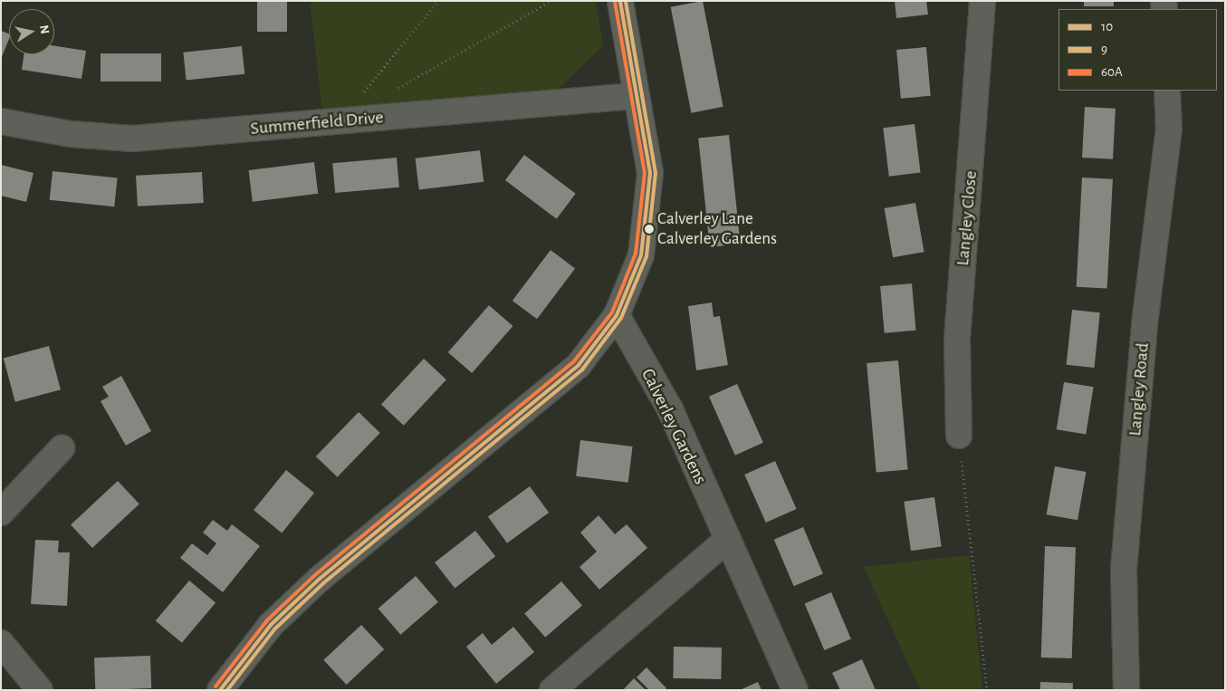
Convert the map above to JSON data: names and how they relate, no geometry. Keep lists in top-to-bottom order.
{
  "streets": {
    "street": [
      "Summerfield Drive",
      "Langley Close",
      "Langley Road",
      "Calverley Gardens"
    ]
  },
  "places": ["Calverley Lane Calverley Gardens"],
  "lines": ["transit line 10", "transit line 9", "transit line 60A"],
  "legend": ["10", "9", "60A"],
  "north": "right"
}
